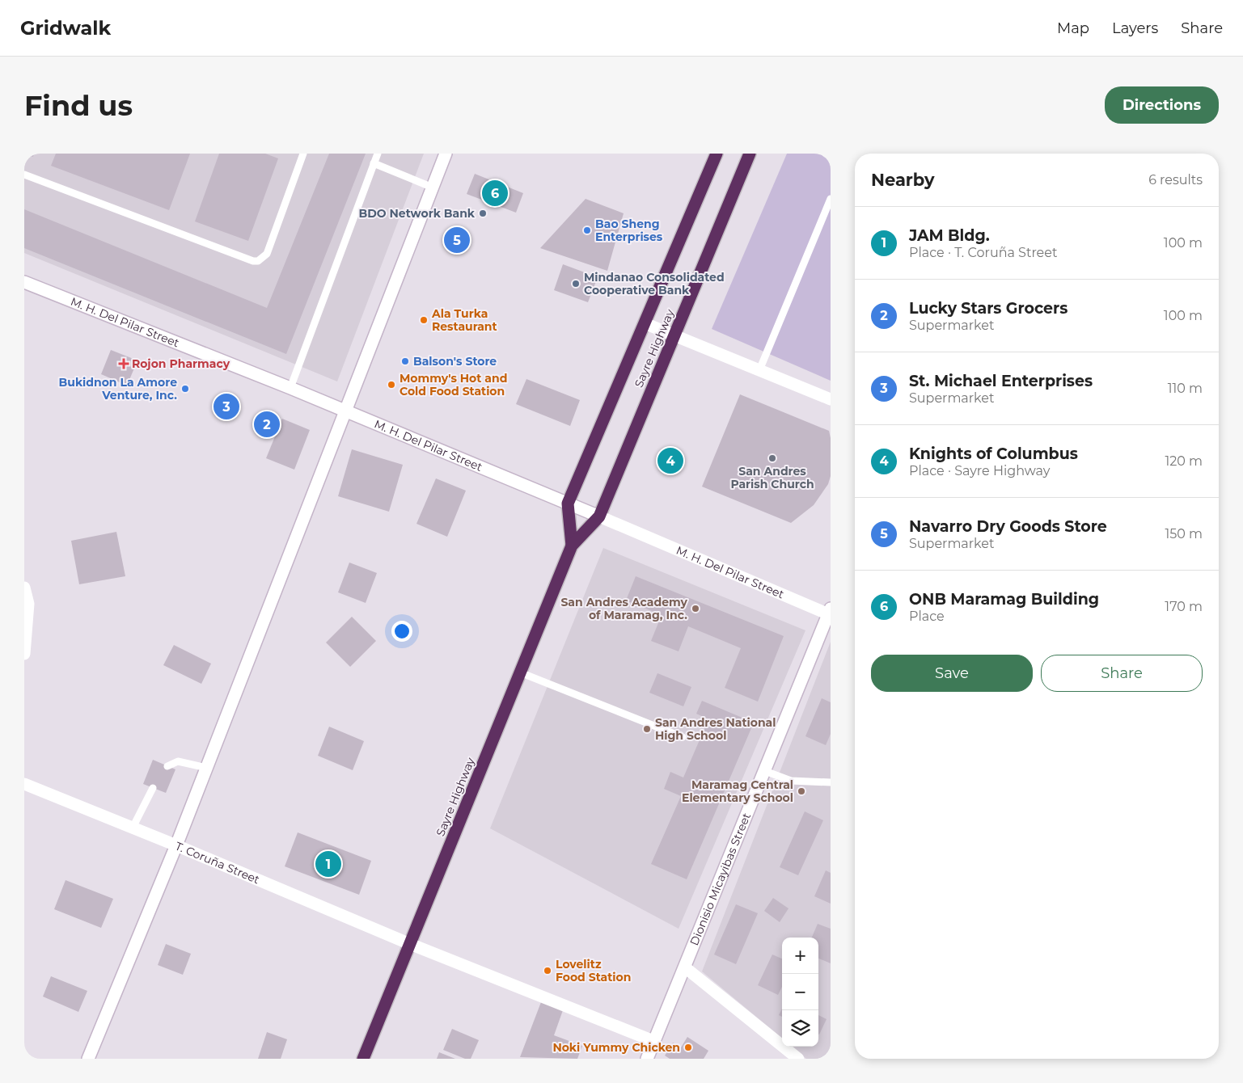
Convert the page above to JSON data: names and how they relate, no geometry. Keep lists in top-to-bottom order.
{
  "streets": {
    "highway": ["Sayre Highway"],
    "street": ["M. H. Del Pilar Street", "T. Coruña Street", "Dionisio Micayibas Street"]
  },
  "crossings": [
    ["M. H. Del Pilar Street", "Sayre Highway"],
    ["M. H. Del Pilar Street", "Dionisio Micayibas Street"],
    ["Sayre Highway", "T. Coruña Street"],
    ["T. Coruña Street", "Dionisio Micayibas Street"]
  ],
  "places": {
    "other": [
      "BDO Network Bank",
      "Bao Sheng Enterprises",
      "Mindanao Consolidated Cooperative Bank",
      "Ala Turka Restaurant",
      "Balson's Store",
      "Mommy's Hot and Cold Food Station",
      "Bukidnon La Amore Venture, Inc.",
      "San Andres Parish Church",
      "San Andres Academy of Maramag, Inc.",
      "San Andres National High School",
      "Maramag Central Elementary School",
      "Lovelitz Food Station",
      "Noki Yummy Chicken"
    ],
    "health": ["Rojon Pharmacy"]
  },
  "page": {
    "header": "Gridwalk",
    "nav": ["Map", "Layers", "Share"],
    "buttons": [
      "Directions",
      ["Save", "Share"]
    ],
    "title": "Find us",
    "heading": ["Nearby", "6 results"],
    "pins": [
      "6",
      "5",
      "3",
      "2",
      "4",
      "1"
    ],
    "list": [
      {
        "mark": "1",
        "name": "JAM Bldg.",
        "note": "Place · T. Coruña Street",
        "value": "100 m"
      },
      {
        "mark": "2",
        "name": "Lucky Stars Grocers",
        "note": "Supermarket",
        "value": "100 m"
      },
      {
        "mark": "3",
        "name": "St. Michael Enterprises",
        "note": "Supermarket",
        "value": "110 m"
      },
      {
        "mark": "4",
        "name": "Knights of Columbus",
        "note": "Place · Sayre Highway",
        "value": "120 m"
      },
      {
        "mark": "5",
        "name": "Navarro Dry Goods Store",
        "note": "Supermarket",
        "value": "150 m"
      },
      {
        "mark": "6",
        "name": "ONB Maramag Building",
        "note": "Place",
        "value": "170 m"
      }
    ],
    "map_buttons": ["+", "−"]
  }
}
